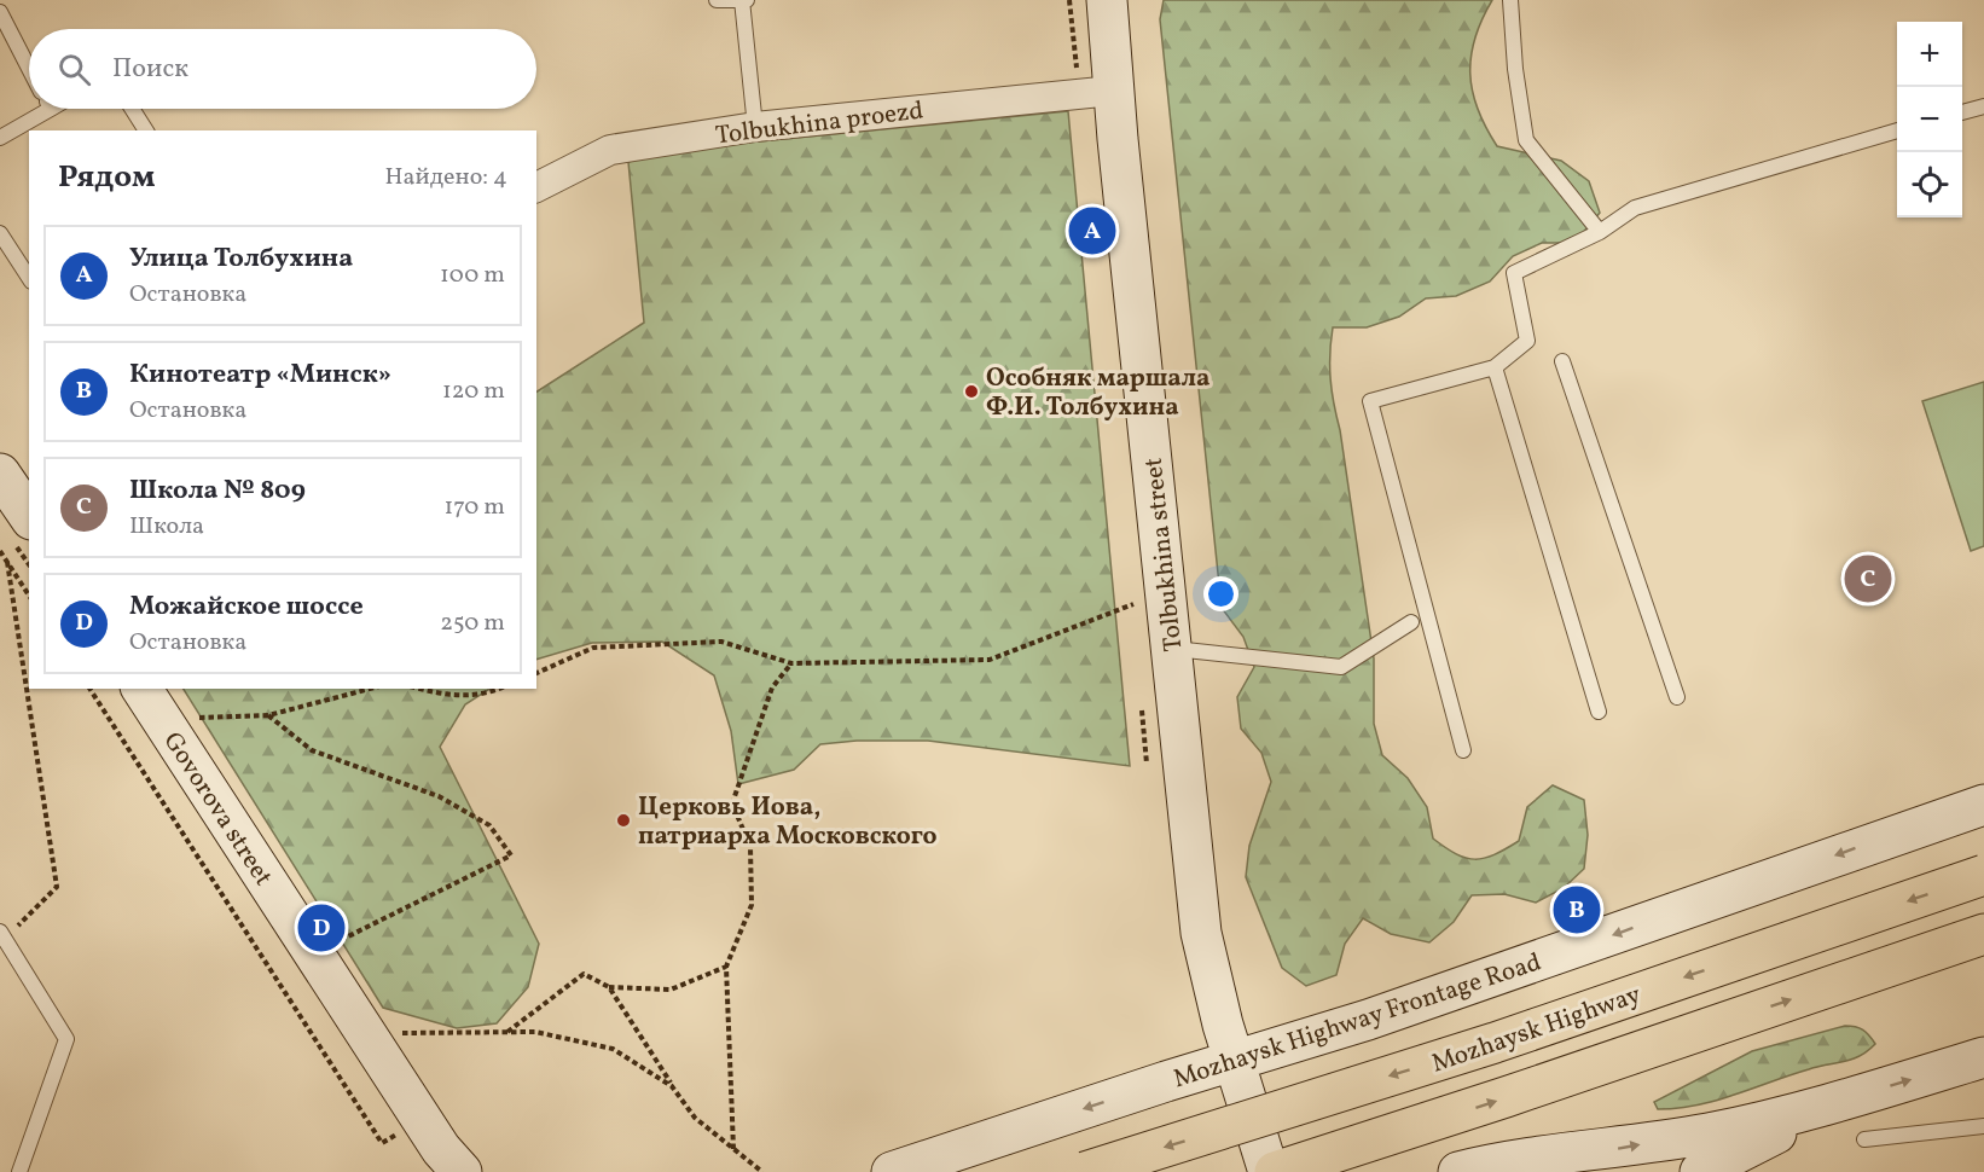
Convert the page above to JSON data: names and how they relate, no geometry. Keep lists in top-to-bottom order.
{
  "streets": {
    "main road": [
      "Tolbukhina street",
      "Govorova street",
      "Mozhaysk Highway Frontage Road",
      "Mozhaysk Highway"
    ],
    "street": ["Tolbukhina proezd"]
  },
  "crossings": [
    ["Tolbukhina proezd", "Tolbukhina street"],
    ["Tolbukhina street", "Mozhaysk Highway Frontage Road"]
  ],
  "places": ["Особняк маршала Ф.И. Толбухина", "Церковь Иова, патриарха Московского"],
  "page": {
    "map_buttons": ["+", "−"],
    "search": "Поиск",
    "heading": ["Рядом", "Найдено: 4"],
    "pins": [
      "A",
      "C",
      "B",
      "D"
    ],
    "list": [
      {
        "mark": "A",
        "name": "Улица Толбухина",
        "note": "Остановка",
        "value": "100 m"
      },
      {
        "mark": "B",
        "name": "Кинотеатр «Минск»",
        "note": "Остановка",
        "value": "120 m"
      },
      {
        "mark": "C",
        "name": "Школа № 809",
        "note": "Школа",
        "value": "170 m"
      },
      {
        "mark": "D",
        "name": "Можайское шоссе",
        "note": "Остановка",
        "value": "250 m"
      }
    ]
  }
}
